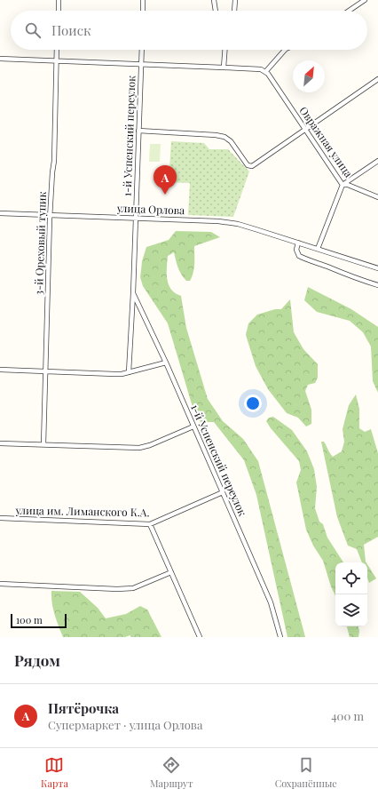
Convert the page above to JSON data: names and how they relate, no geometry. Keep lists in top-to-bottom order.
{
  "streets": {
    "street": [
      "1-й Успенский переулок",
      "Овражная улица",
      "улица Орлова",
      "3-й Ореховый тупик",
      "улица им. Лиманского К.А."
    ]
  },
  "crossings": [
    ["1-й Успенский переулок", "улица Орлова"],
    ["1-й Успенский переулок", "улица им. Лиманского К.А."],
    ["улица Орлова", "3-й Ореховый тупик"]
  ],
  "scale_bar": "100 m",
  "north": "top right",
  "page": {
    "search": "Поиск",
    "pins": "A",
    "scale": "100 m",
    "heading": "Рядом",
    "list": [
      {
        "mark": "A",
        "name": "Пятёрочка",
        "note": "Супермаркет · улица Орлова",
        "value": "400 m"
      }
    ],
    "nav": ["Карта", "Маршрут", "Сохранённые"]
  }
}
